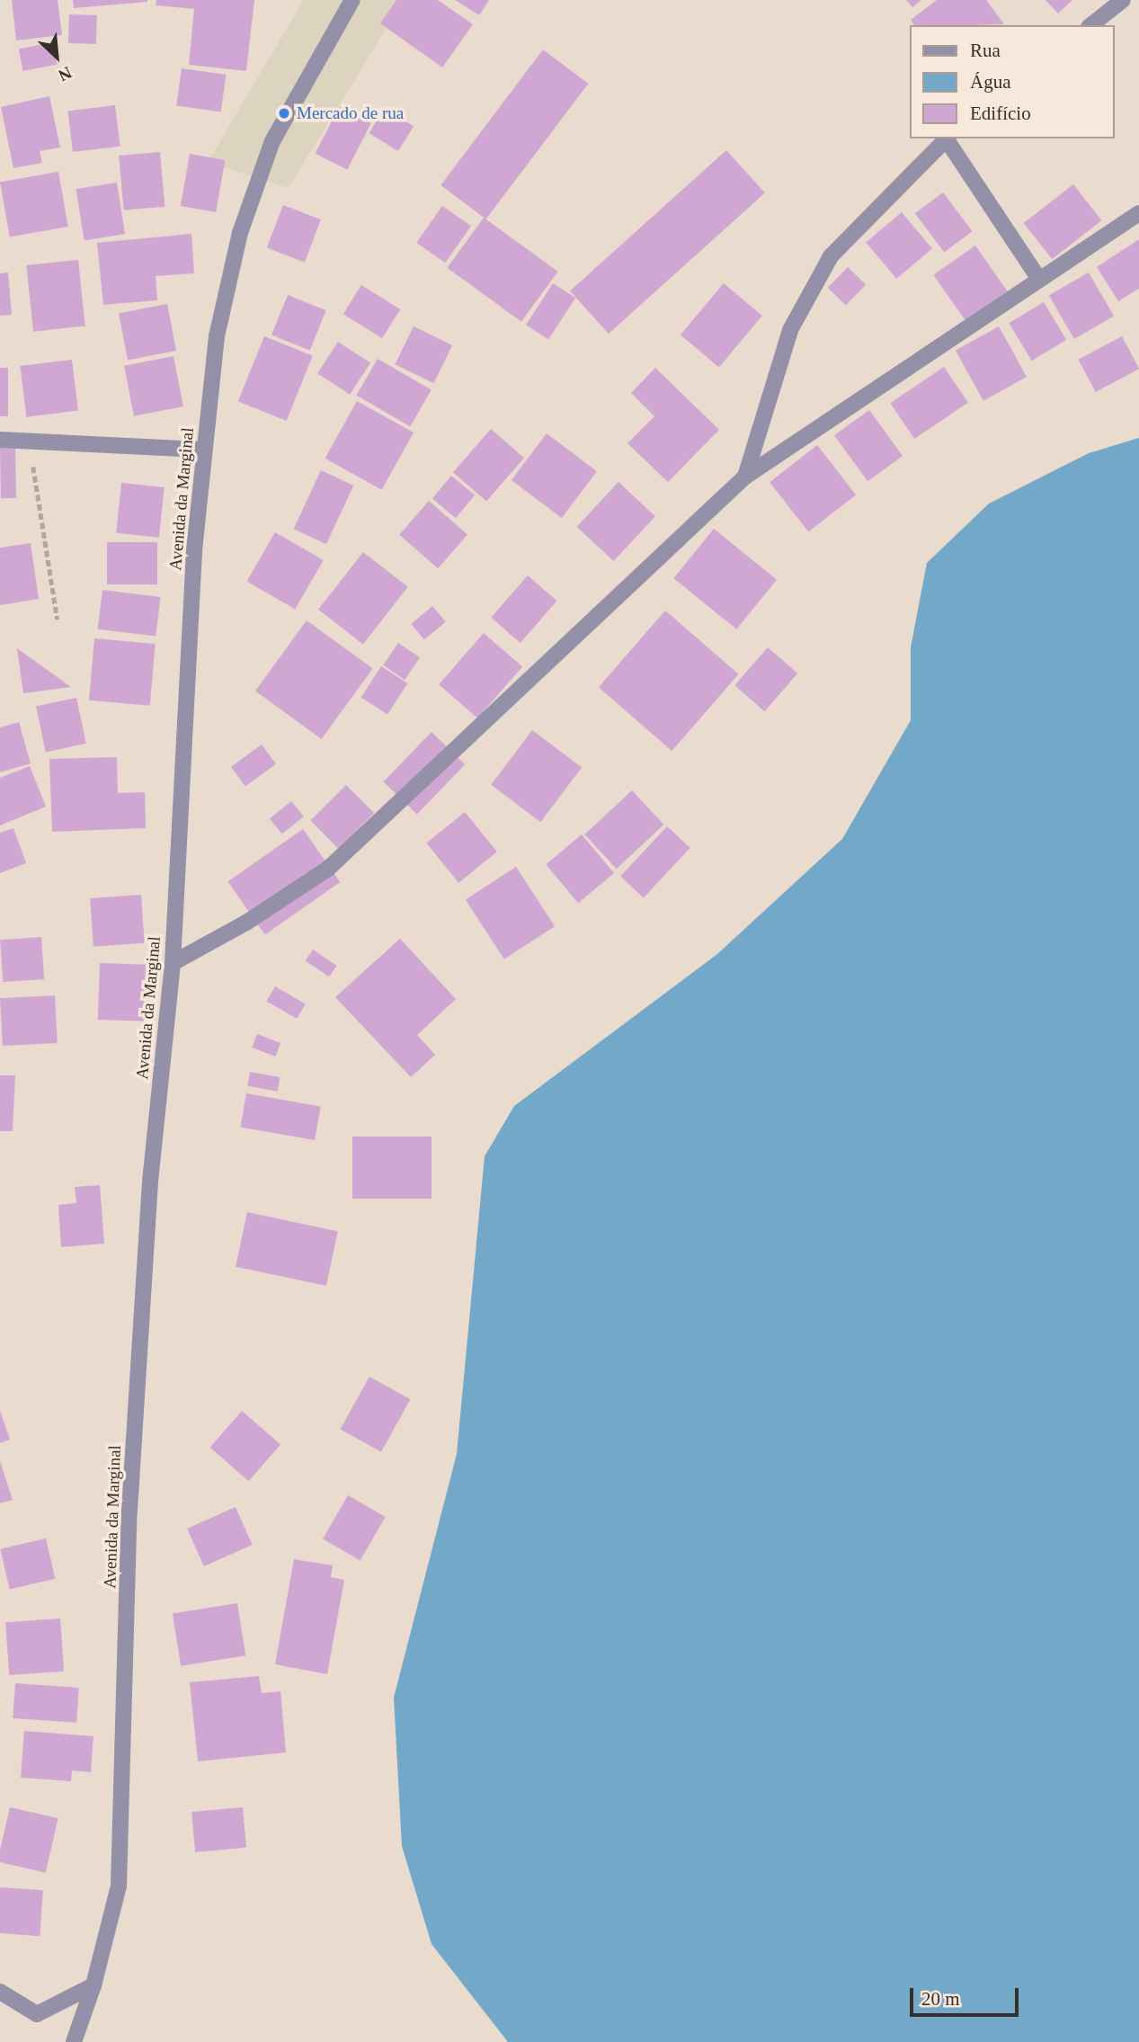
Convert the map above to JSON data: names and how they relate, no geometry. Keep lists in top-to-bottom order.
{
  "streets": {
    "street": ["Avenida da Marginal"]
  },
  "places": ["Mercado de rua"],
  "legend": ["Rua", "Água", "Edifício"],
  "scale_bar": "20 m",
  "north": "bottom right"
}
